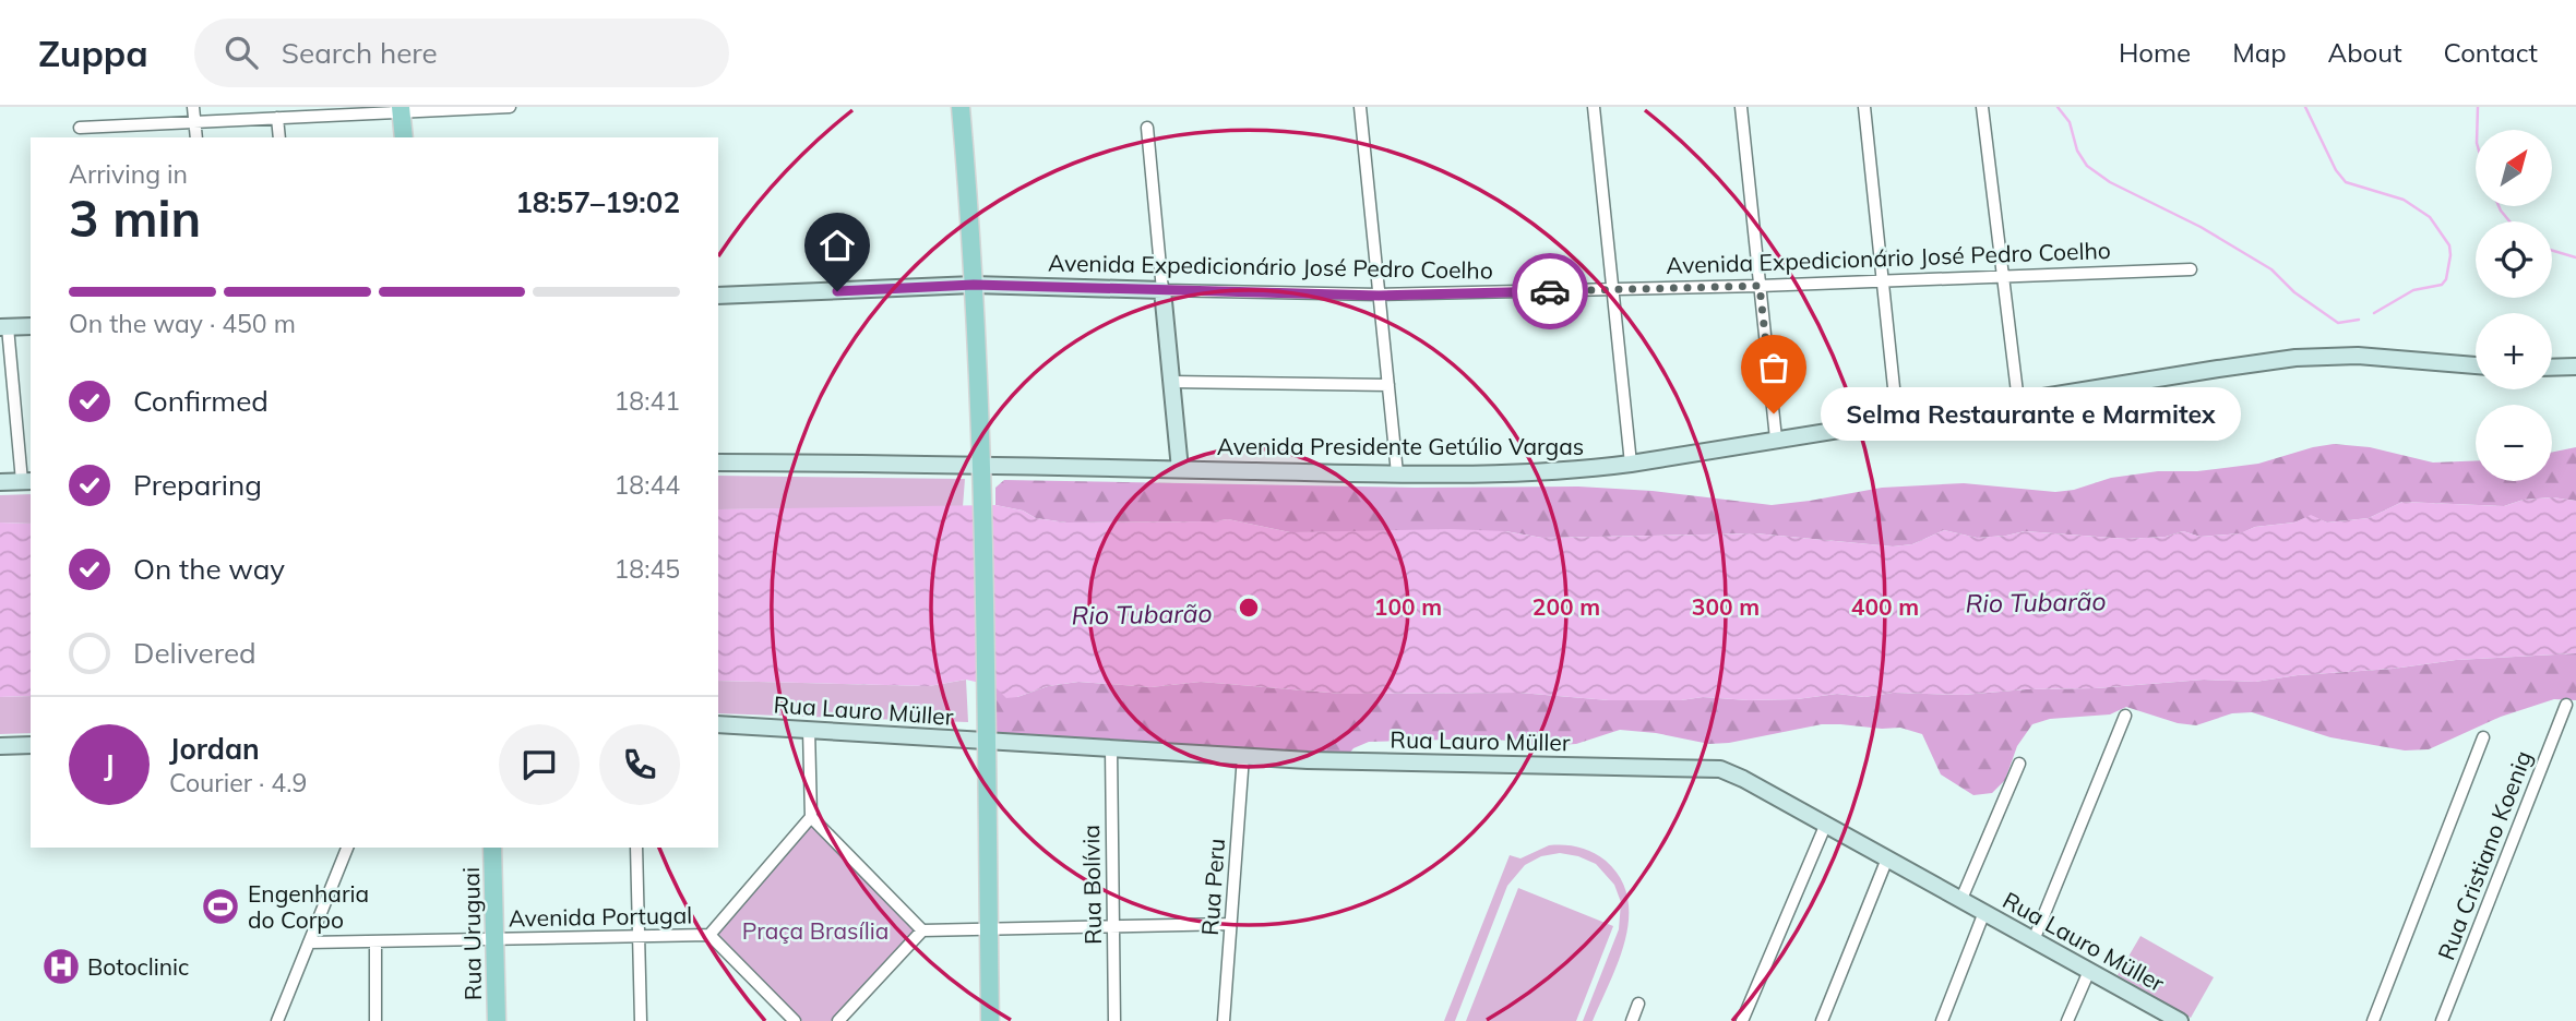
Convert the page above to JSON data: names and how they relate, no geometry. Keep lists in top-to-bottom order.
{
  "streets": {
    "main road": [
      "Avenida Expedicionário José Pedro Coelho",
      "Avenida Presidente Getúlio Vargas",
      "Rua Lauro Müller",
      "Rua Uruguai"
    ],
    "street": [
      "Rua Cristiano Koenig",
      "Rua Bolívia",
      "Rua Peru",
      "Avenida Portugal"
    ]
  },
  "crossings": [
    ["Rua Lauro Müller", "Rua Bolívia"],
    ["Rua Lauro Müller", "Rua Peru"],
    ["Avenida Portugal", "Rua Uruguai"]
  ],
  "water": ["Rio Tubarão"],
  "parks": ["Praça Brasília"],
  "places": {
    "other": ["Selma Restaurante e Marmitex"],
    "sports": ["Engenharia do Corpo"],
    "hospital": ["Botoclinic"]
  },
  "north": "top right",
  "page": {
    "header": "Zuppa",
    "search": "Search here",
    "nav": [
      "Home",
      "Map",
      "About",
      "Contact"
    ],
    "map_buttons": ["+", "−"],
    "heading": ["3 min", "Arriving in", "18:57–19:02"],
    "panel": ["Jordan", "Courier · 4.9"],
    "bar": "On the way · 450 m",
    "list": [
      ["Confirmed", "18:41"],
      ["Preparing", "18:44"],
      ["On the way", "18:45"],
      "Delivered"
    ],
    "bubble": "Selma Restaurante e Marmitex",
    "round": "J"
  },
  "rings": [
    "100 m",
    "200 m",
    "300 m",
    "400 m"
  ]
}
